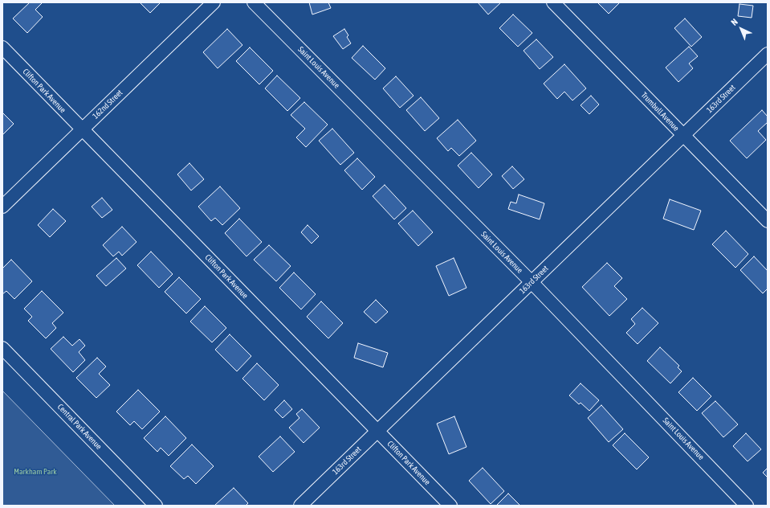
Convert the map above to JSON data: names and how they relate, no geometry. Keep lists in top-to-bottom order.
{
  "streets": {
    "street": [
      "Saint Louis Avenue",
      "Clifton Park Avenue",
      "163rd Street",
      "162nd Street",
      "Trumbull Avenue",
      "Central Park Avenue"
    ]
  },
  "crossings": [
    ["Saint Louis Avenue", "163rd Street"],
    ["Clifton Park Avenue", "163rd Street"],
    ["Clifton Park Avenue", "162nd Street"],
    ["163rd Street", "Trumbull Avenue"]
  ],
  "parks": ["Markham Park"],
  "north": "top left"
}
